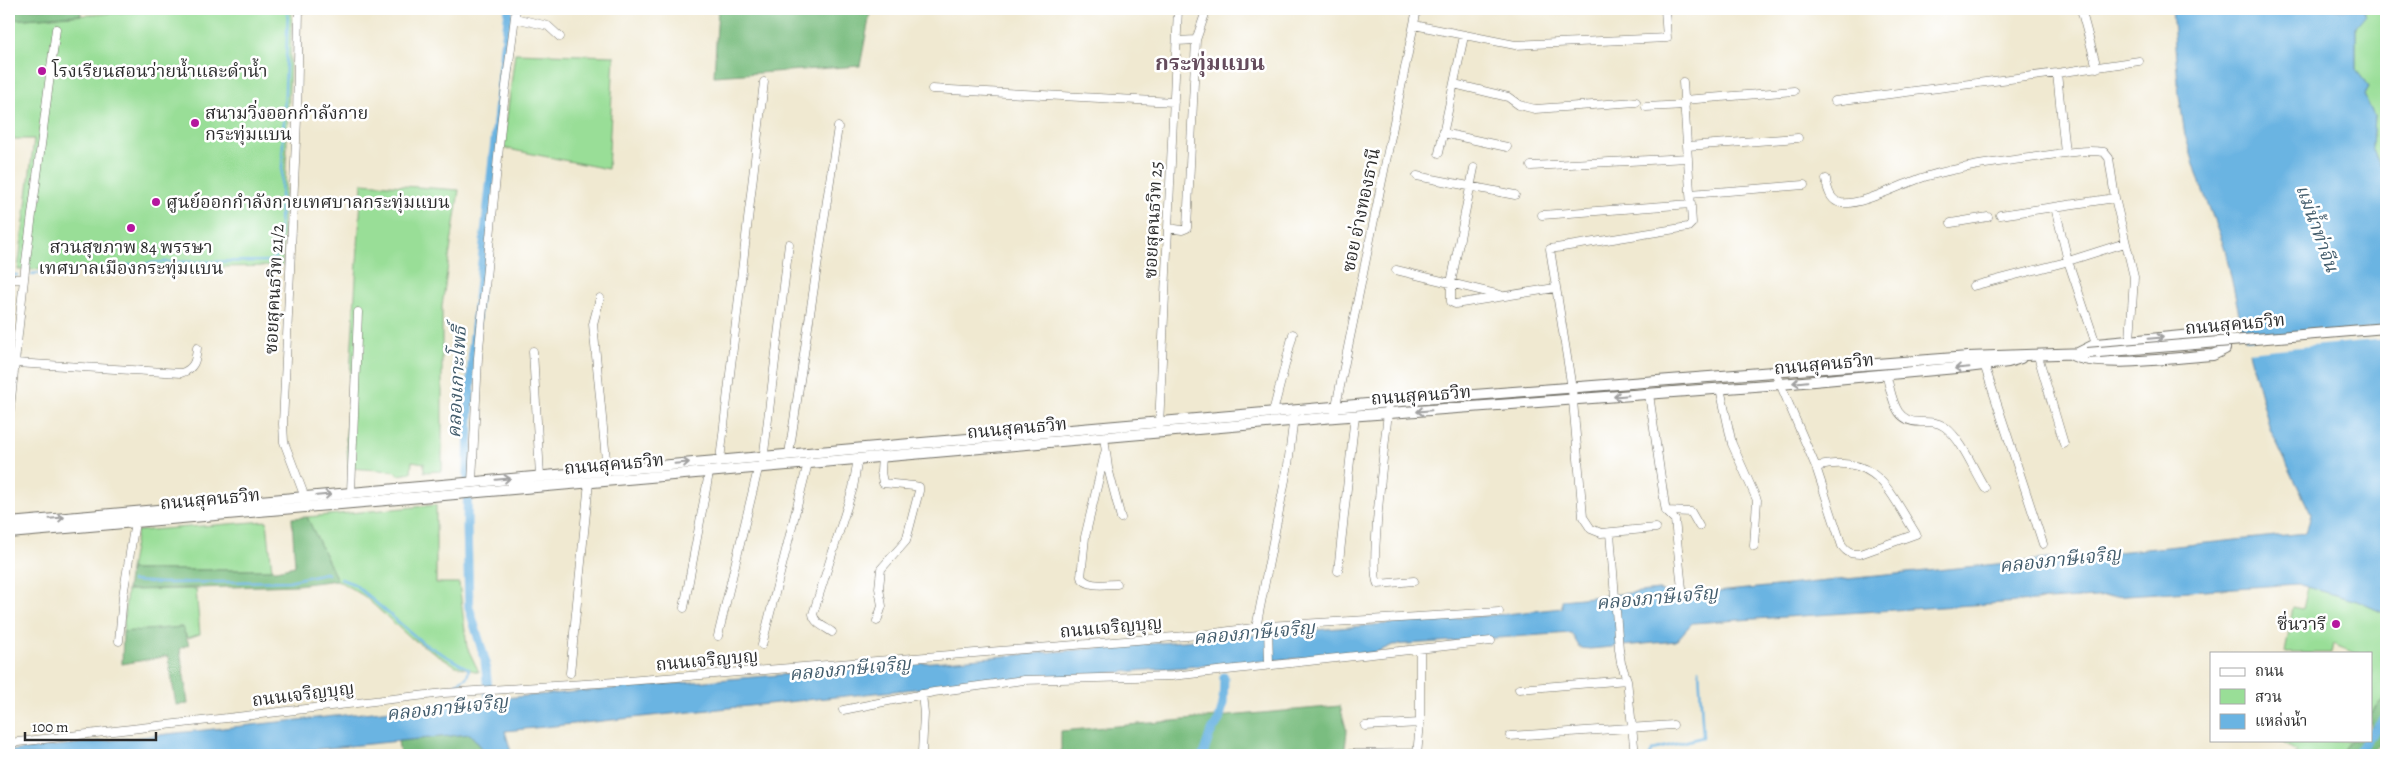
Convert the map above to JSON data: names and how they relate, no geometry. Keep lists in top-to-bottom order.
{
  "streets": {
    "main road": ["ถนนสุคนธวิท"],
    "street": [
      "ซอย อ่างทองธานี",
      "ซอยสุคนธวิท 25",
      "ซอยสุคนธวิท 21/2",
      "ถนนเจริญบุญ"
    ]
  },
  "crossings": [
    ["ซอย อ่างทองธานี", "ถนนสุคนธวิท"],
    ["ซอยสุคนธวิท 25", "ถนนสุคนธวิท"],
    ["ซอยสุคนธวิท 21/2", "ถนนสุคนธวิท"]
  ],
  "districts": ["กระทุ่มแบน"],
  "water": ["แม่น้ำท่าจีน", "คลองเกาะโพธิ์", "คลองภาษีเจริญ"],
  "places": [
    "โรงเรียนสอนว่ายน้ำและดำน้ำ",
    "สนามวิ่งออกกำลังกาย กระทุ่มแบน",
    "ศูนย์ออกกำลังกายเทศบาลกระทุ่มแบน",
    "สวนสุขภาพ 84 พรรษา เทศบาลเมืองกระทุ่มแบน",
    "ชื่นวารี"
  ],
  "legend": ["ถนน", "สวน", "แหล่งน้ำ"],
  "scale_bar": "100 m"
}
